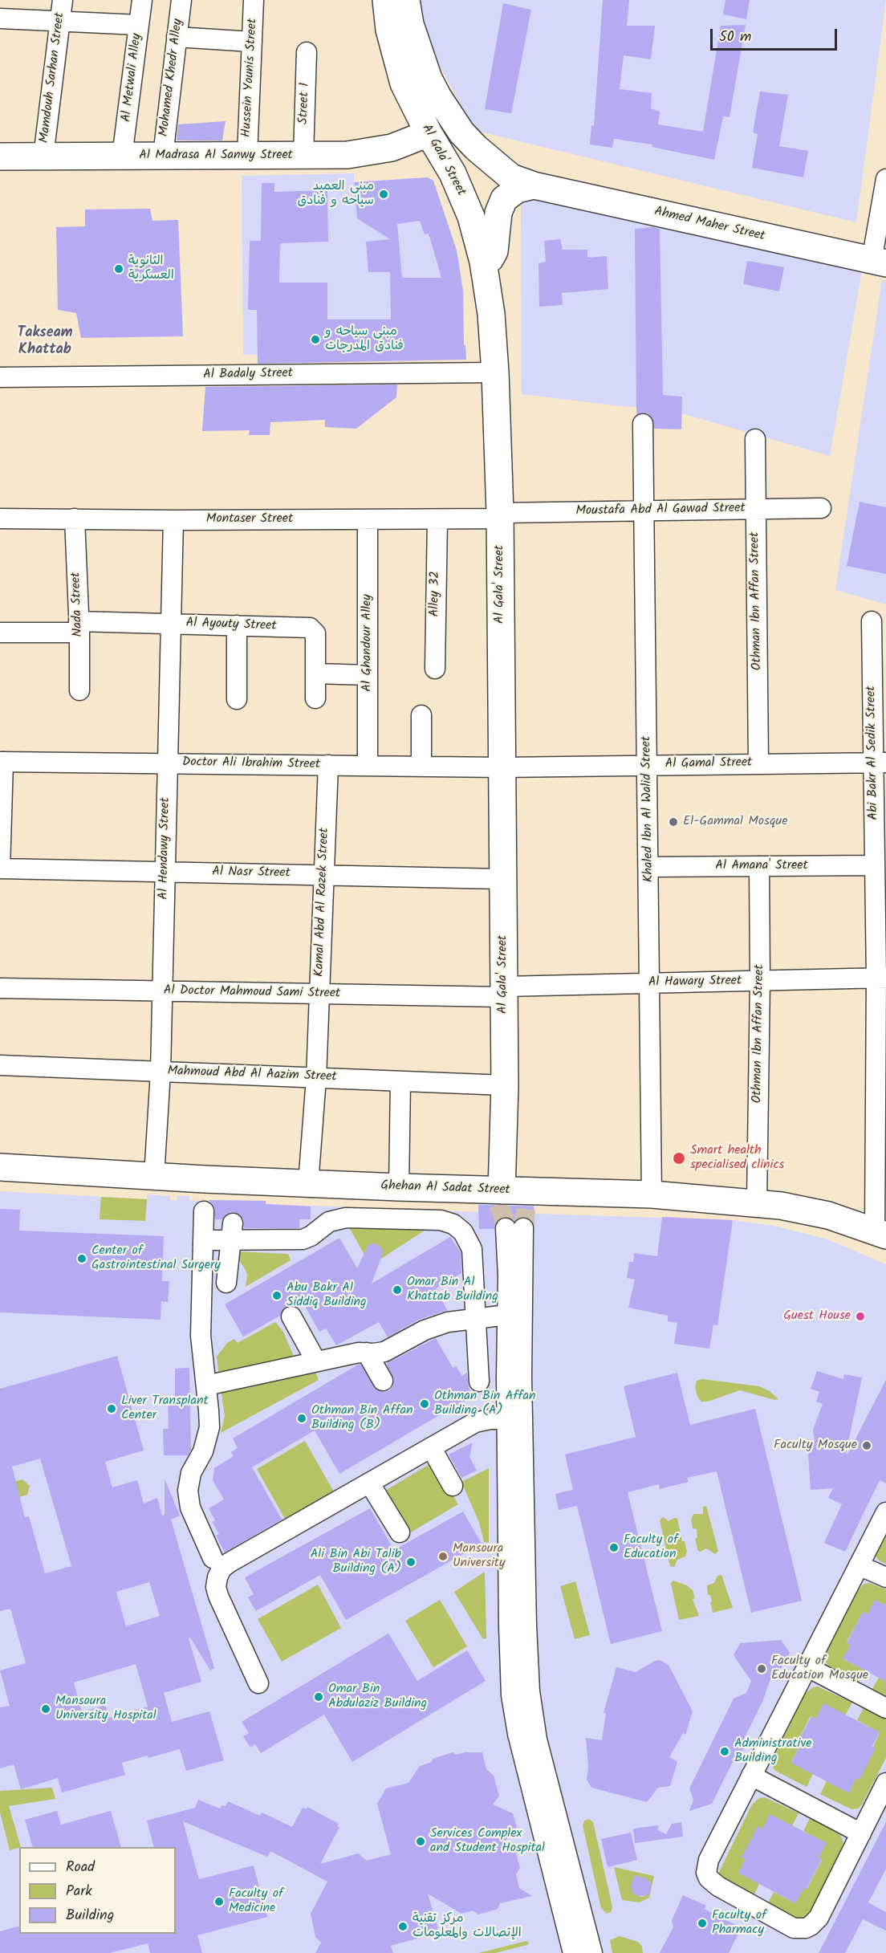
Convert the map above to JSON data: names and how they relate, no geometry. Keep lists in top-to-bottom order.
{
  "streets": {
    "main road": [
      "Al Madrasa Al Sanwy Street",
      "Al Gala' Street",
      "Ahmed Maher Street",
      "Ghehan Al Sadat Street"
    ],
    "street": [
      "Mamdouh Sarhan Street",
      "Al Metwali Alley",
      "Mohamed Khedr Alley",
      "Hussein Younis Street",
      "Street 1",
      "Al Badaly Street",
      "Moustafa Abd Al Gawad Street",
      "Montaser Street",
      "Alley 32",
      "Othman Ibn Affan Street",
      "Nada Street",
      "Al Ayouty Street",
      "Al Ghandour Alley",
      "Abi Bakr Al Sedik Street",
      "Doctor Ali Ibrahim Street",
      "Al Gamal Street",
      "Khaled Ibn Al Walid Street",
      "Al Hendawy Street",
      "Al Amana' Street",
      "Al Nasr Street",
      "Kamal Abd Al Razek Street",
      "Al Hawary Street",
      "Al Doctor Mahmoud Sami Street",
      "Mahmoud Abd Al Aazim Street"
    ]
  },
  "crossings": [
    ["Mamdouh Sarhan Street", "Al Madrasa Al Sanwy Street"],
    ["Al Metwali Alley", "Al Madrasa Al Sanwy Street"],
    ["Mohamed Khedr Alley", "Al Madrasa Al Sanwy Street"],
    ["Hussein Younis Street", "Al Madrasa Al Sanwy Street"],
    ["Street 1", "Al Madrasa Al Sanwy Street"],
    ["Al Madrasa Al Sanwy Street", "Al Gala' Street"],
    ["Al Gala' Street", "Ahmed Maher Street"],
    ["Al Gala' Street", "Al Badaly Street"],
    ["Al Gala' Street", "Moustafa Abd Al Gawad Street"],
    ["Al Gala' Street", "Montaser Street"],
    ["Al Gala' Street", "Doctor Ali Ibrahim Street"],
    ["Al Gala' Street", "Al Gamal Street"],
    ["Al Gala' Street", "Al Nasr Street"],
    ["Al Gala' Street", "Al Hawary Street"],
    ["Al Gala' Street", "Al Doctor Mahmoud Sami Street"],
    ["Al Gala' Street", "Mahmoud Abd Al Aazim Street"],
    ["Al Gala' Street", "Ghehan Al Sadat Street"],
    ["Moustafa Abd Al Gawad Street", "Montaser Street"],
    ["Moustafa Abd Al Gawad Street", "Othman Ibn Affan Street"],
    ["Moustafa Abd Al Gawad Street", "Khaled Ibn Al Walid Street"],
    ["Montaser Street", "Alley 32"],
    ["Montaser Street", "Nada Street"],
    ["Montaser Street", "Al Ghandour Alley"],
    ["Montaser Street", "Al Hendawy Street"],
    ["Othman Ibn Affan Street", "Al Gamal Street"],
    ["Othman Ibn Affan Street", "Al Amana' Street"],
    ["Othman Ibn Affan Street", "Al Hawary Street"],
    ["Othman Ibn Affan Street", "Ghehan Al Sadat Street"],
    ["Nada Street", "Al Ayouty Street"],
    ["Al Ayouty Street", "Al Hendawy Street"],
    ["Al Ghandour Alley", "Doctor Ali Ibrahim Street"],
    ["Abi Bakr Al Sedik Street", "Al Gamal Street"],
    ["Abi Bakr Al Sedik Street", "Al Amana' Street"],
    ["Abi Bakr Al Sedik Street", "Al Hawary Street"],
    ["Abi Bakr Al Sedik Street", "Ghehan Al Sadat Street"],
    ["Doctor Ali Ibrahim Street", "Al Gamal Street"],
    ["Doctor Ali Ibrahim Street", "Al Hendawy Street"],
    ["Doctor Ali Ibrahim Street", "Kamal Abd Al Razek Street"],
    ["Al Gamal Street", "Khaled Ibn Al Walid Street"],
    ["Khaled Ibn Al Walid Street", "Al Amana' Street"],
    ["Khaled Ibn Al Walid Street", "Al Hawary Street"],
    ["Khaled Ibn Al Walid Street", "Ghehan Al Sadat Street"],
    ["Al Hendawy Street", "Al Nasr Street"],
    ["Al Hendawy Street", "Al Doctor Mahmoud Sami Street"],
    ["Al Hendawy Street", "Mahmoud Abd Al Aazim Street"],
    ["Al Hendawy Street", "Ghehan Al Sadat Street"],
    ["Al Nasr Street", "Kamal Abd Al Razek Street"],
    ["Kamal Abd Al Razek Street", "Al Doctor Mahmoud Sami Street"],
    ["Kamal Abd Al Razek Street", "Mahmoud Abd Al Aazim Street"],
    ["Kamal Abd Al Razek Street", "Ghehan Al Sadat Street"],
    ["Al Hawary Street", "Al Doctor Mahmoud Sami Street"]
  ],
  "districts": ["Takseam Khattab"],
  "places": [
    "مبنى العميد سياحه و فنادق",
    "الثانوية العسكرية",
    "مبنى سياحه و فنادق المدرجات",
    "El-Gammal Mosque",
    "Smart health specialised clinics",
    "Center of Gastrointestinal Surgery",
    "Omar Bin Al Khattab Building",
    "Abu Bakr Al Siddiq Building",
    "Guest House",
    "Othman Bin Affan Building (A)",
    "Liver Transplant Center",
    "Othman Bin Affan Building (B)",
    "Faculty Mosque",
    "Faculty of Education",
    "Mansoura University",
    "Ali Bin Abi Talib Building (A)",
    "Faculty of Education Mosque",
    "Omar Bin Abdulaziz Building",
    "Mansoura University Hospital",
    "Administrative Building",
    "Services Complex and Student Hospital",
    "Faculty of Medicine",
    "Faculty of Pharmacy",
    "مركز تقنية الإتصالات والمعلومات"
  ],
  "legend": ["Road", "Park", "Building"],
  "scale_bar": "50 m"
}
